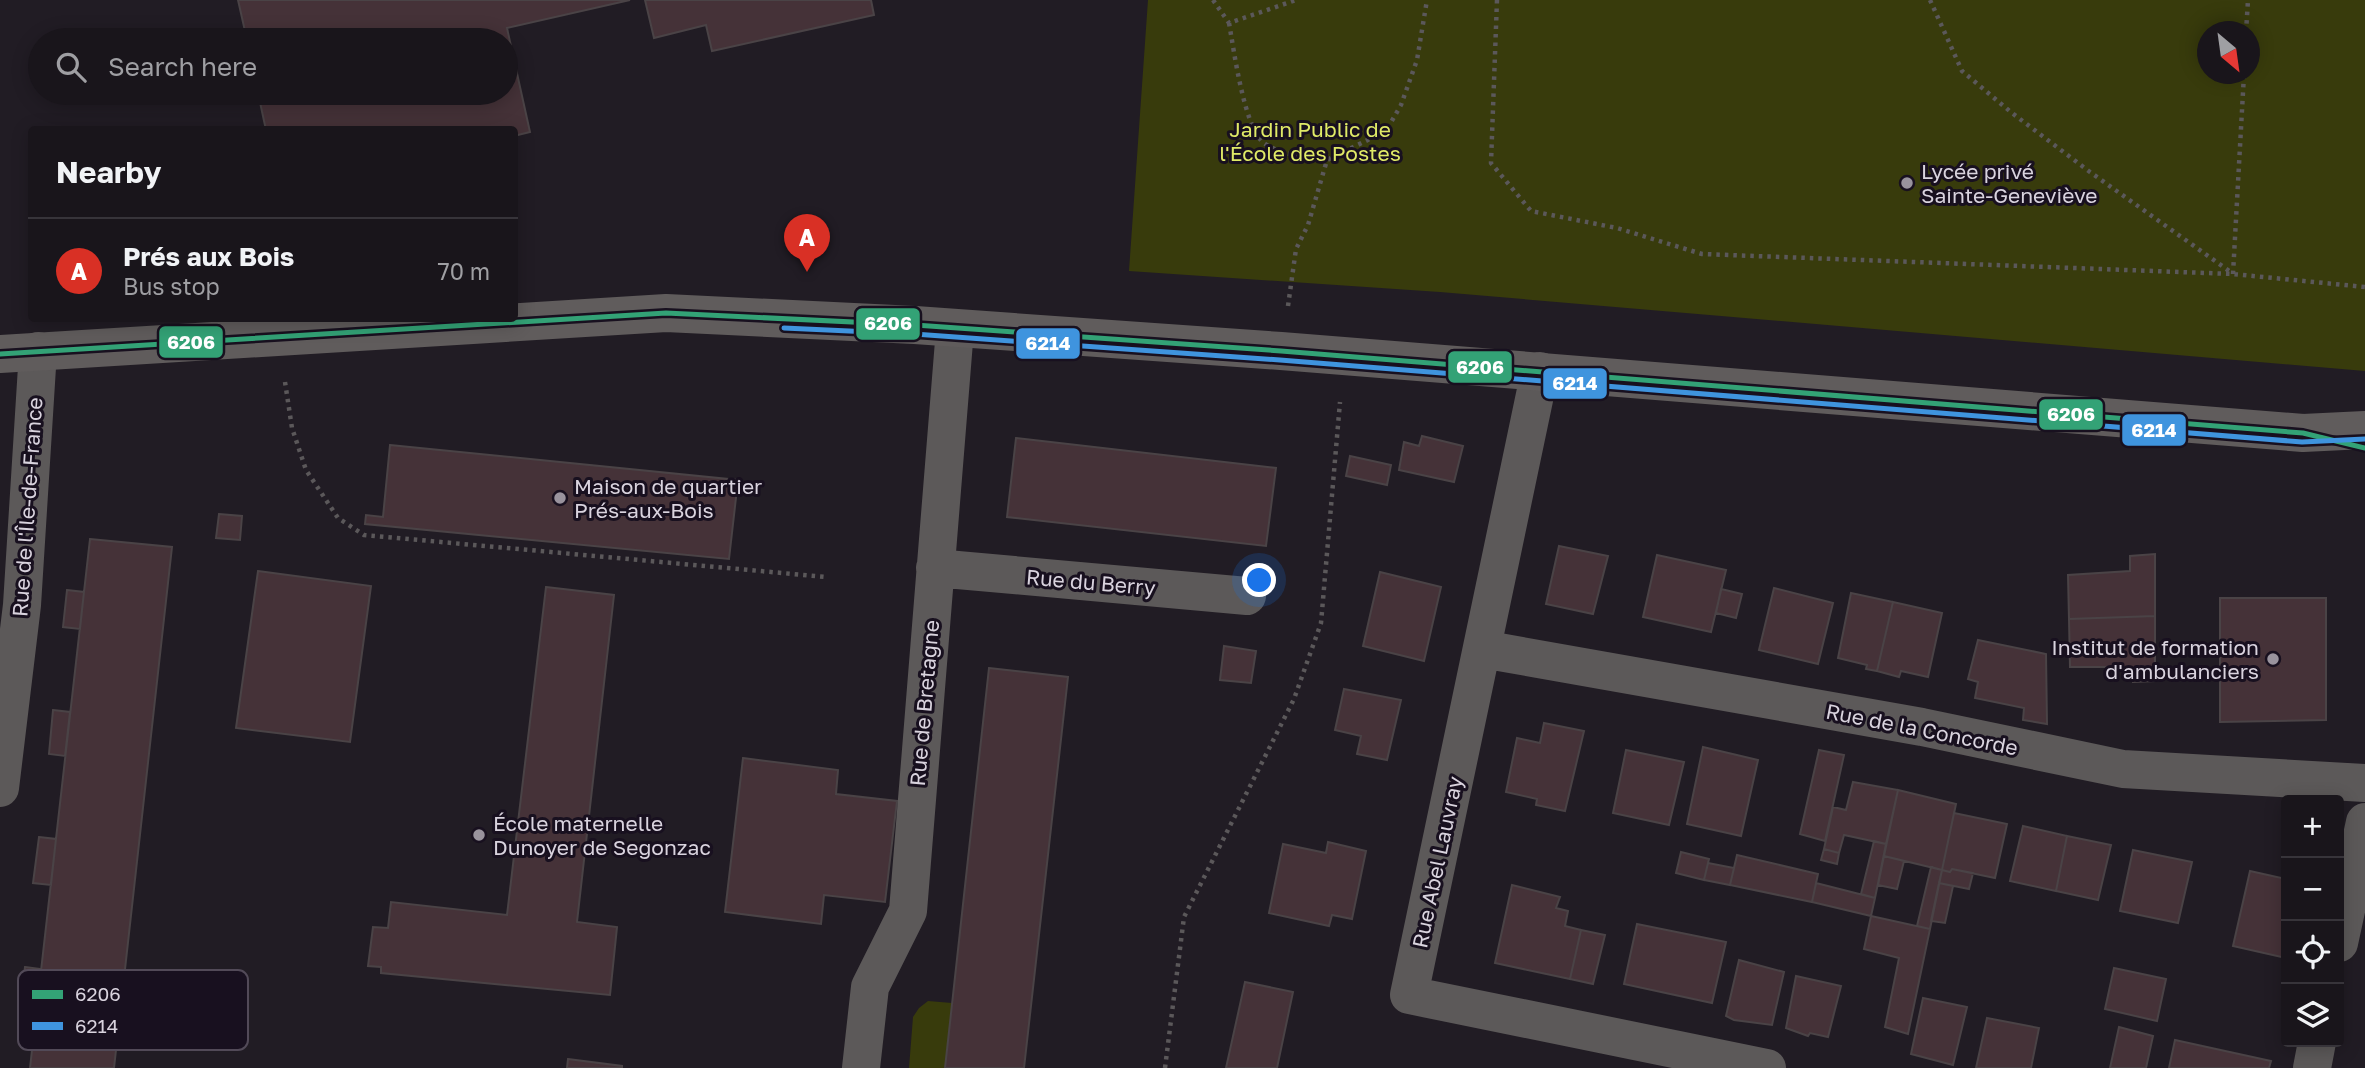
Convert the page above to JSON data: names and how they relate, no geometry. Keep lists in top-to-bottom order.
{
  "streets": {
    "street": [
      "Rue de l'Île-de-France",
      "Rue du Berry",
      "Rue de Bretagne",
      "Rue de la Concorde",
      "Rue Abel Lauvray"
    ]
  },
  "crossings": [
    ["Rue du Berry", "Rue de Bretagne"],
    ["Rue de la Concorde", "Rue Abel Lauvray"]
  ],
  "parks": ["Jardin Public de l'École des Postes"],
  "places": [
    "Lycée privé Sainte-Geneviève",
    "Maison de quartier Prés-aux-Bois",
    "Institut de formation d'ambulanciers",
    "École maternelle Dunoyer de Segonzac"
  ],
  "lines": ["transit line 6206", "transit line 6214"],
  "legend": ["6206", "6214"],
  "north": "bottom right",
  "page": {
    "search": "Search here",
    "heading": "Nearby",
    "pins": "A",
    "list": [
      {
        "mark": "A",
        "name": "Prés aux Bois",
        "note": "Bus stop",
        "value": "70 m"
      }
    ],
    "map_buttons": ["+", "−"]
  }
}
